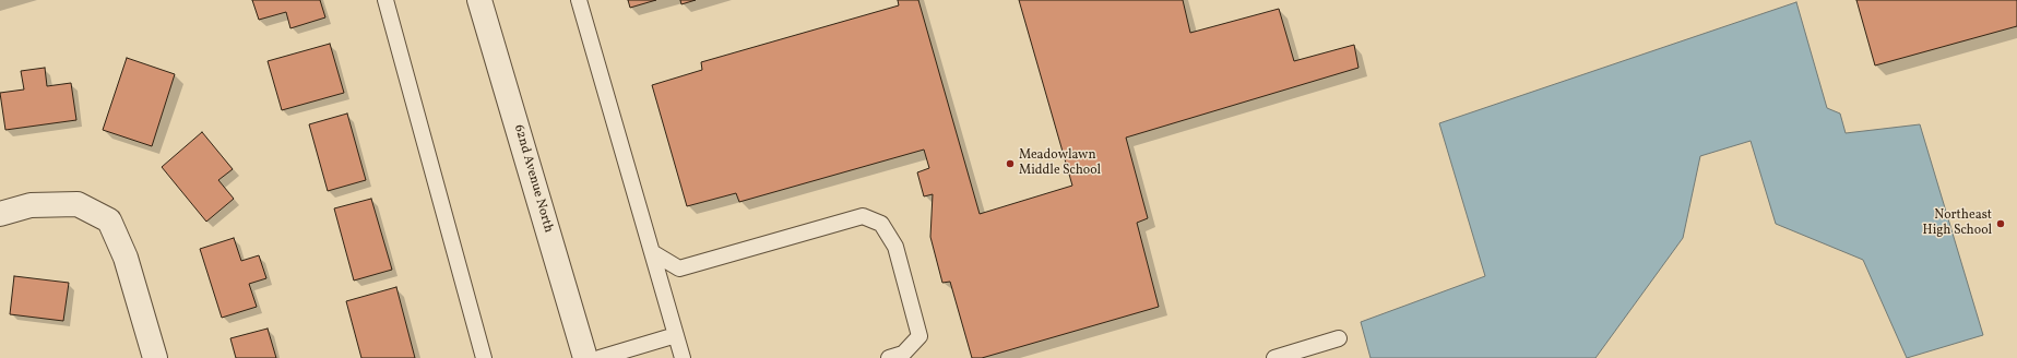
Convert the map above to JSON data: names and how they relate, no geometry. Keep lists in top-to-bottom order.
{
  "streets": {
    "street": ["62nd Avenue North"]
  },
  "places": ["Meadowlawn Middle School", "Northeast High School"]
}
